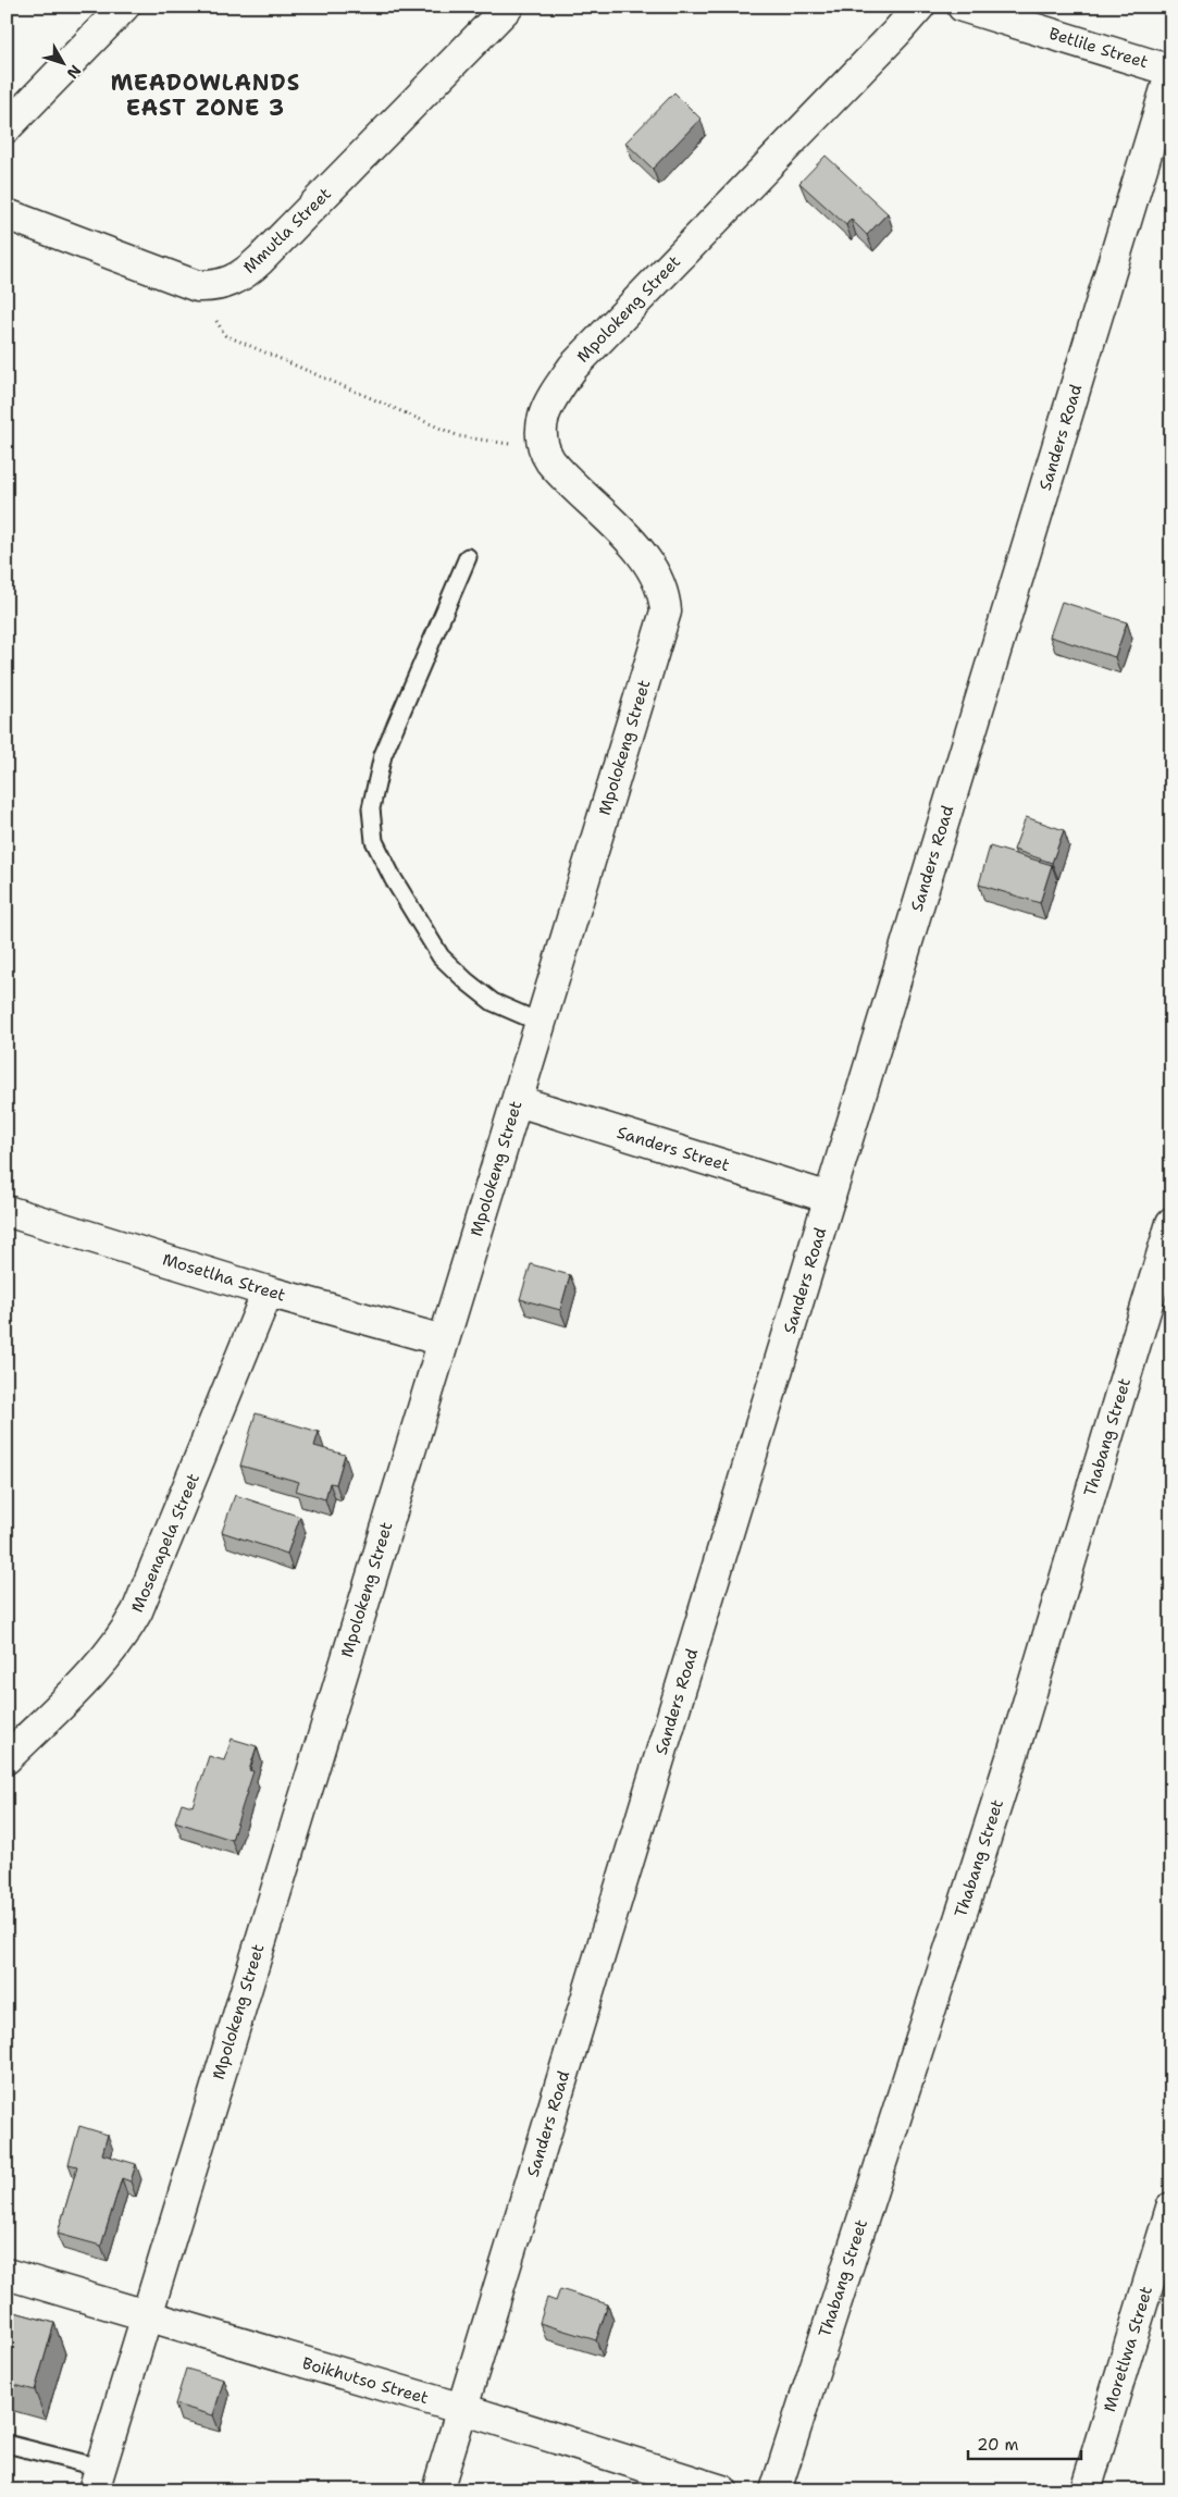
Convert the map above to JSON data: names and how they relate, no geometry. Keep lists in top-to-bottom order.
{
  "streets": {
    "street": [
      "Betlile Street",
      "Mmutla Street",
      "Mpolokeng Street",
      "Sanders Road",
      "Sanders Street",
      "Mosetlha Street",
      "Thabang Street",
      "Mosenapela Street",
      "Moretlwa Street",
      "Boikhutso Street"
    ]
  },
  "crossings": [
    ["Betlile Street", "Sanders Road"],
    ["Mpolokeng Street", "Sanders Street"],
    ["Mpolokeng Street", "Mosetlha Street"],
    ["Mpolokeng Street", "Boikhutso Street"],
    ["Sanders Road", "Sanders Street"],
    ["Sanders Road", "Boikhutso Street"],
    ["Mosetlha Street", "Mosenapela Street"]
  ],
  "districts": ["MEADOWLANDS EAST ZONE 3"],
  "scale_bar": "20 m",
  "north": "bottom right"
}
